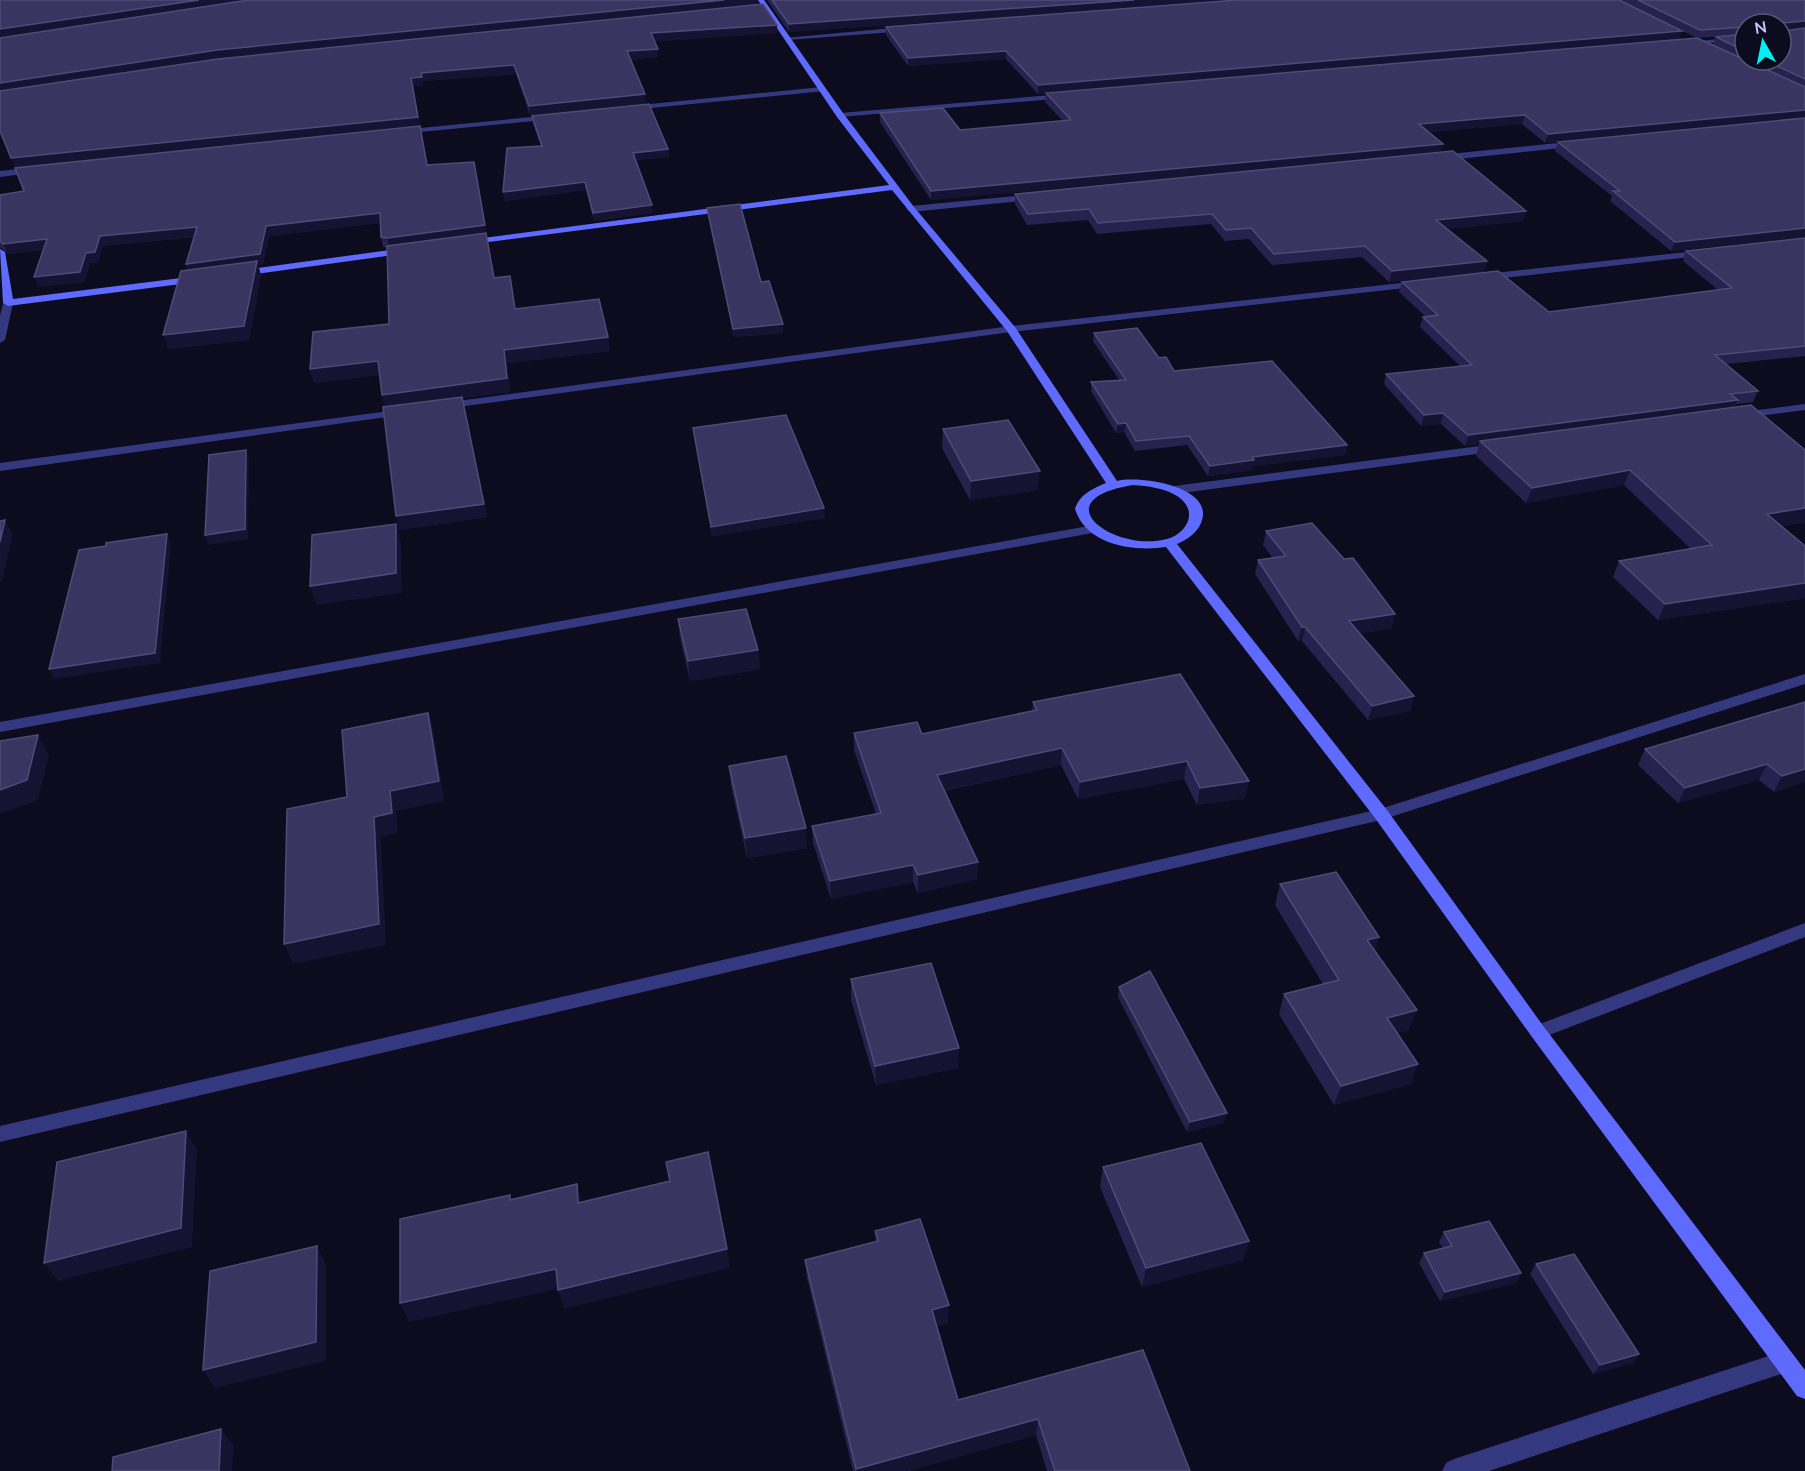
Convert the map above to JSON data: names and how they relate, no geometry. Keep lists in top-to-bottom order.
{
  "north": "top"
}
